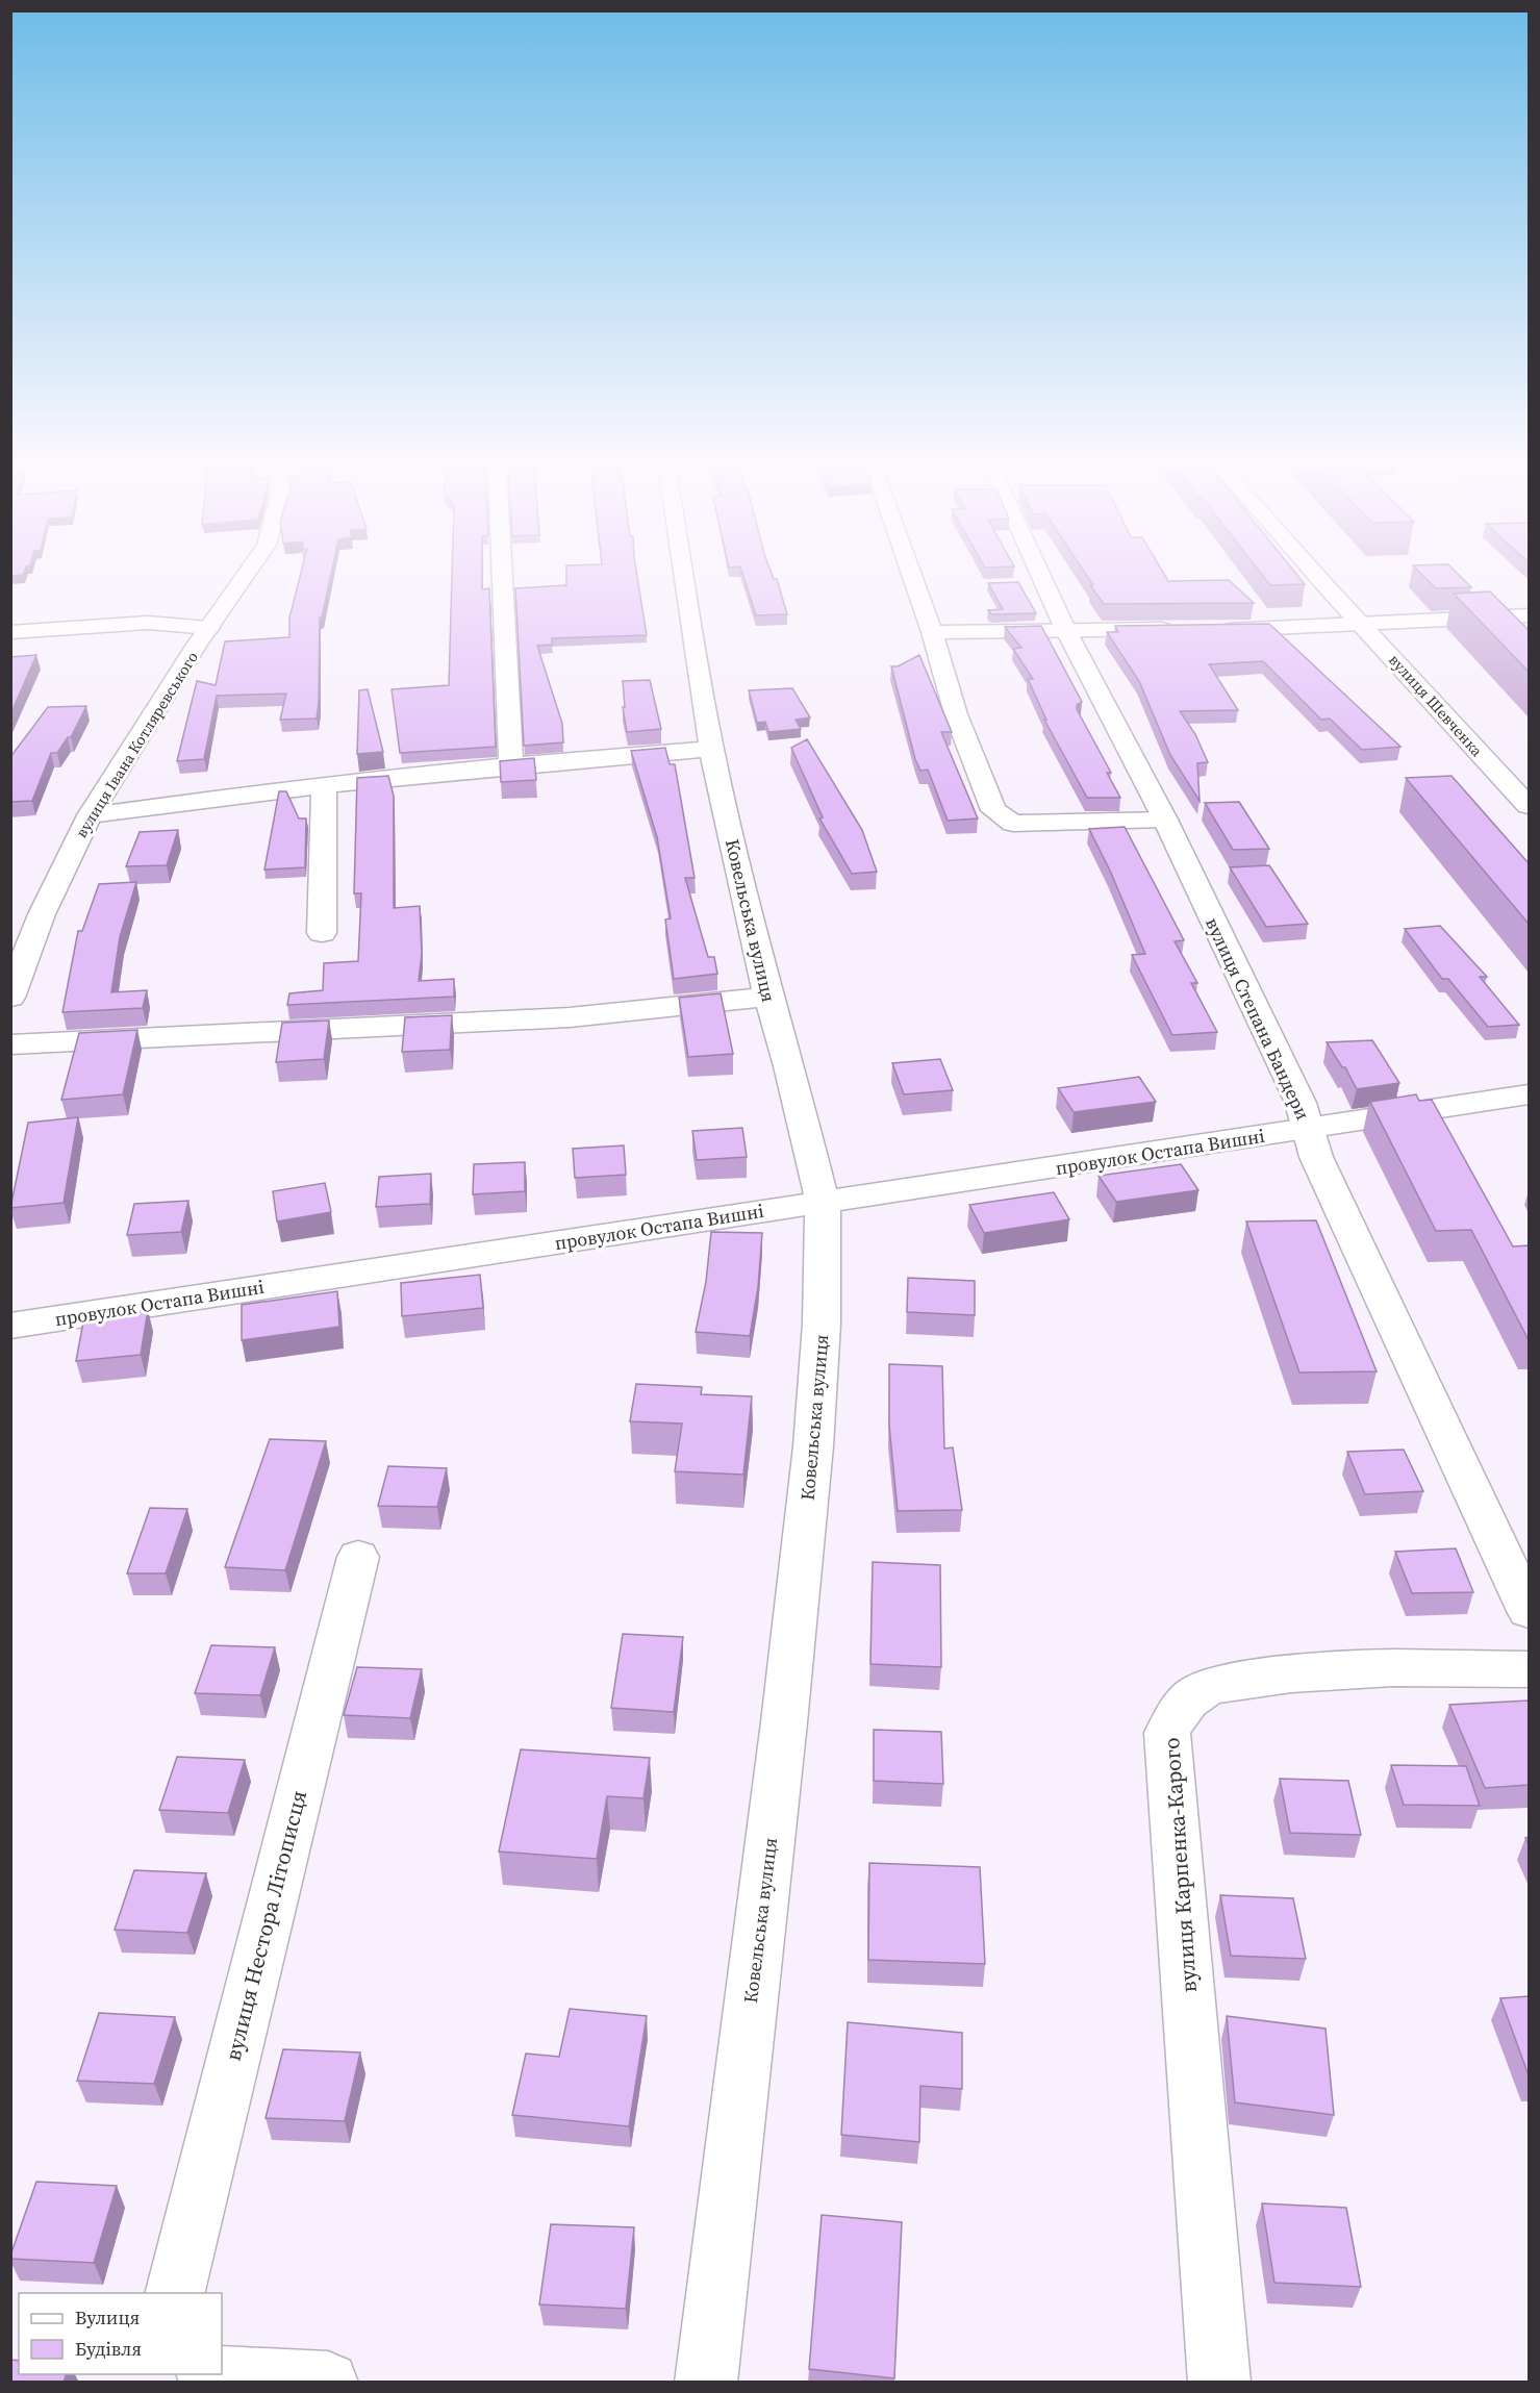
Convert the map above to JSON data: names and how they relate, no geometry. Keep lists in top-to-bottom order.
{
  "streets": {
    "street": [
      "вулиця Шевченка",
      "вулиця Івана Котляревського",
      "Ковельська вулиця",
      "вулиця Степана Бандери",
      "провулок Остапа Вишні",
      "вулиця Карпенка-Карого",
      "вулиця Нестора Літописця"
    ]
  },
  "crossings": [
    ["Ковельська вулиця", "провулок Остапа Вишні"],
    ["вулиця Степана Бандери", "провулок Остапа Вишні"]
  ],
  "legend": ["Вулиця", "Будівля"]
}
